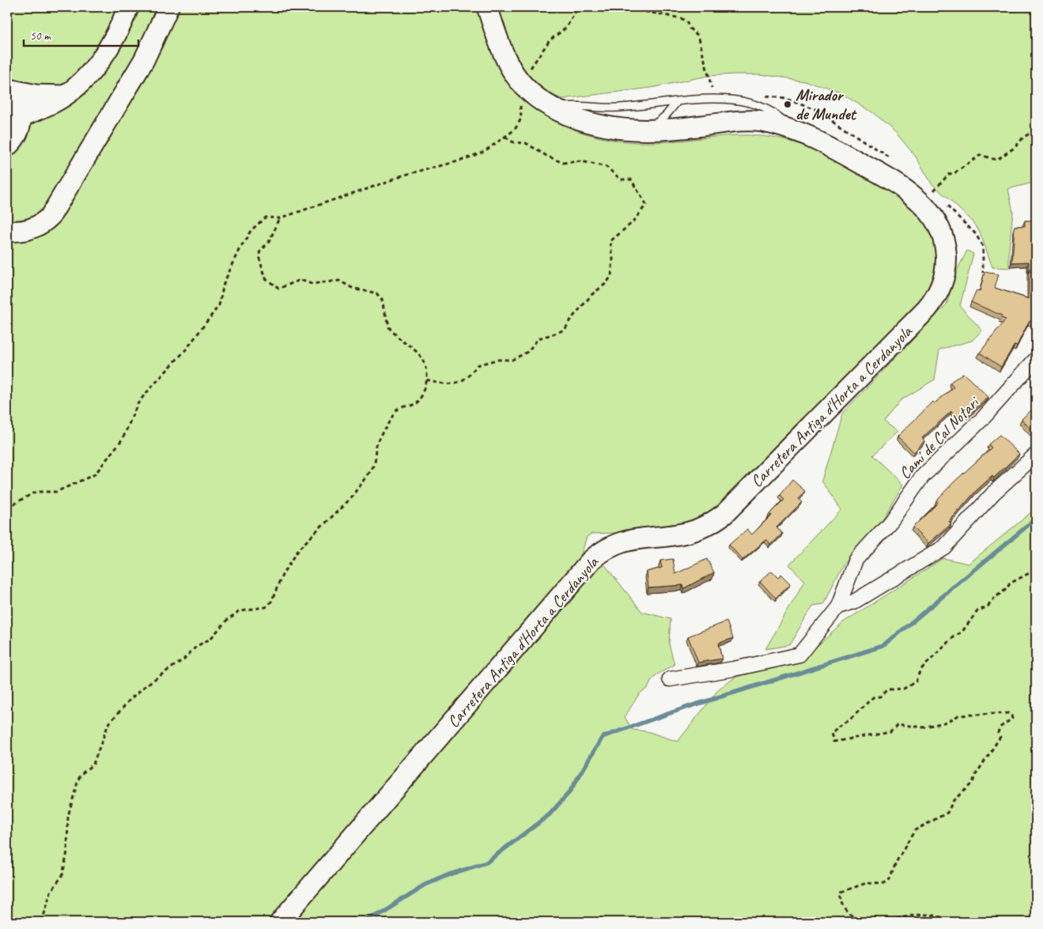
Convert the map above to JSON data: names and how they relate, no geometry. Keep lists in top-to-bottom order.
{
  "streets": {
    "street": ["Carretera Antiga d'Horta a Cerdanyola", "Camí de Cal Notari"]
  },
  "places": ["Mirador de Mundet"],
  "scale_bar": "50 m"
}
